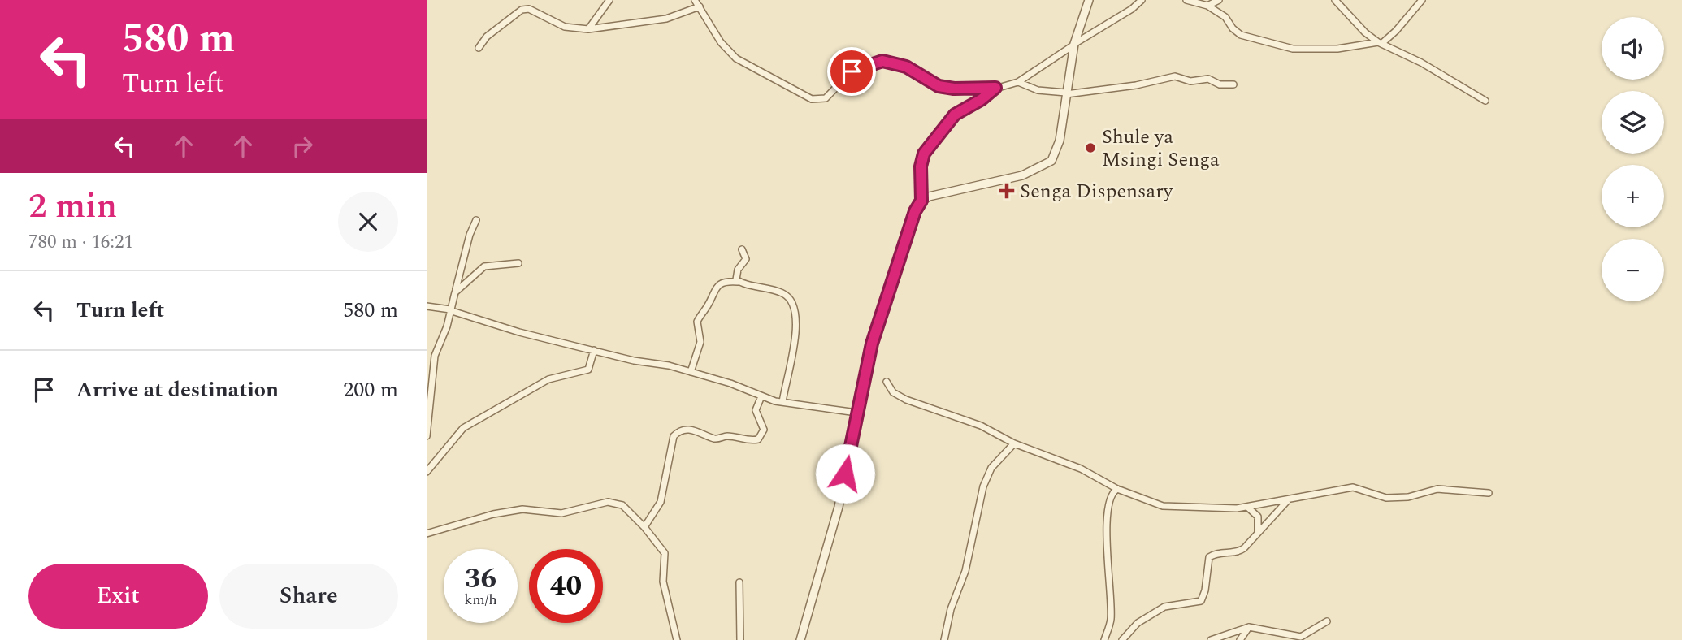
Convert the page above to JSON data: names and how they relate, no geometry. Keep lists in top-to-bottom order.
{
  "places": {
    "other": ["Shule ya Msingi Senga"],
    "health": ["Senga Dispensary"]
  },
  "page": {
    "turn": ["580 m", "Turn left"],
    "map_buttons": ["+", "−"],
    "heading": ["2 min", "780 m · 16:21"],
    "list": [
      {
        "name": "Turn left",
        "value": "580 m"
      },
      {
        "name": "Arrive at destination",
        "value": "200 m"
      }
    ],
    "speed": "36 km/h",
    "limit": "40",
    "buttons": ["Exit", "Share"]
  }
}
